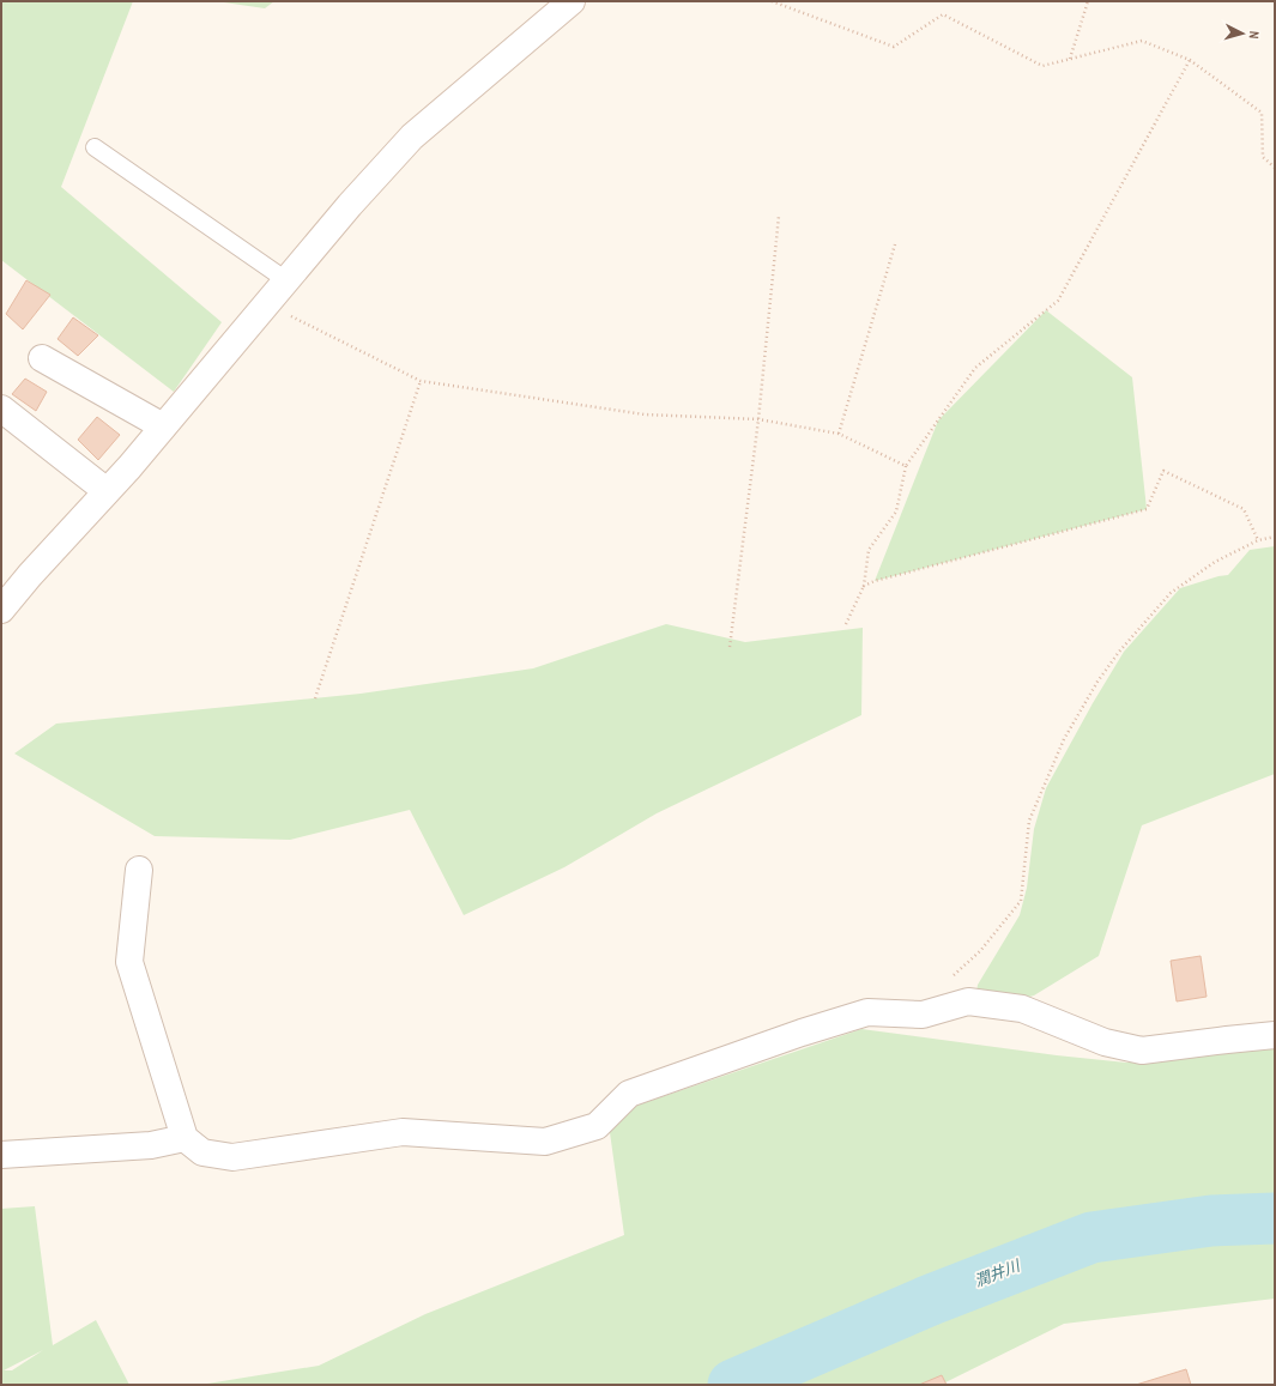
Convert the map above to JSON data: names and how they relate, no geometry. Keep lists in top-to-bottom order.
{
  "water": ["潤井川"],
  "north": "right"
}
